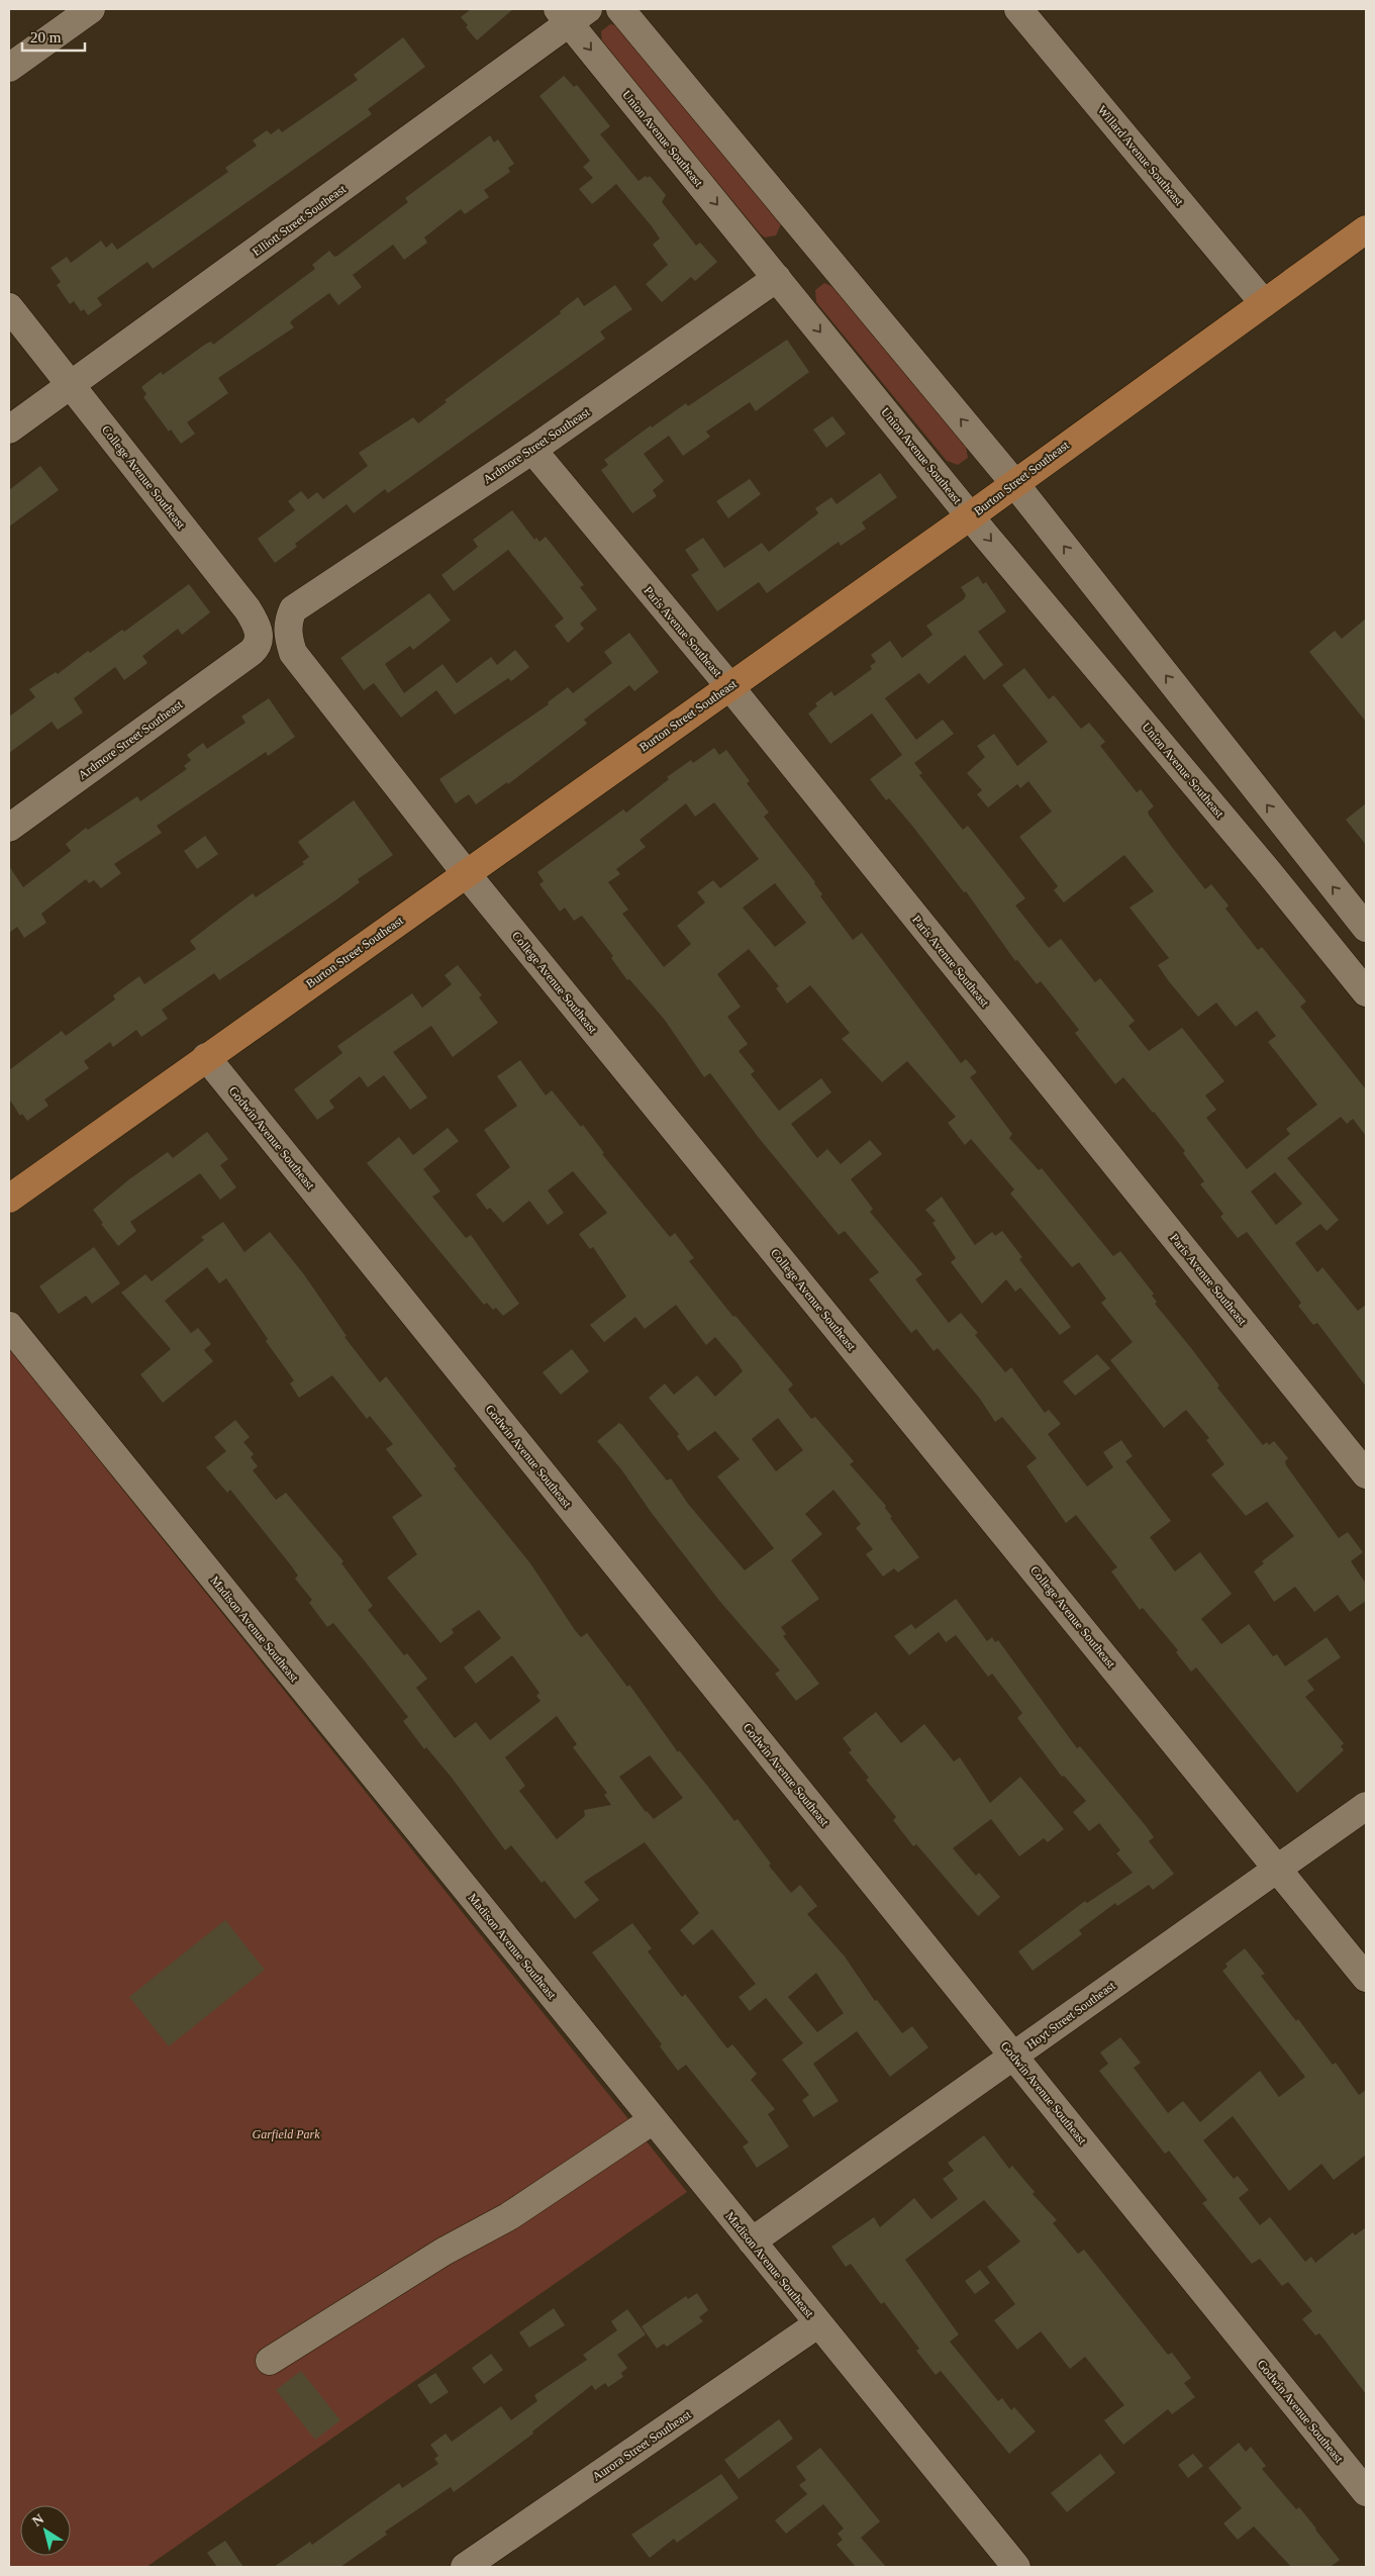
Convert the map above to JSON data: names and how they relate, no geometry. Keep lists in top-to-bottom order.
{
  "streets": {
    "main road": ["Burton Street Southeast"],
    "street": [
      "Union Avenue Southeast",
      "Willard Avenue Southeast",
      "Elliott Street Southeast",
      "Ardmore Street Southeast",
      "College Avenue Southeast",
      "Paris Avenue Southeast",
      "Godwin Avenue Southeast",
      "Madison Avenue Southeast",
      "Hoyt Street Southeast",
      "Aurora Street Southeast"
    ]
  },
  "crossings": [
    ["Union Avenue Southeast", "Elliott Street Southeast"],
    ["Union Avenue Southeast", "Ardmore Street Southeast"],
    ["Union Avenue Southeast", "Burton Street Southeast"],
    ["Willard Avenue Southeast", "Burton Street Southeast"],
    ["Elliott Street Southeast", "College Avenue Southeast"],
    ["Ardmore Street Southeast", "College Avenue Southeast"],
    ["Ardmore Street Southeast", "Paris Avenue Southeast"],
    ["College Avenue Southeast", "Burton Street Southeast"],
    ["College Avenue Southeast", "Hoyt Street Southeast"],
    ["Burton Street Southeast", "Paris Avenue Southeast"],
    ["Burton Street Southeast", "Godwin Avenue Southeast"],
    ["Godwin Avenue Southeast", "Hoyt Street Southeast"],
    ["Madison Avenue Southeast", "Hoyt Street Southeast"],
    ["Madison Avenue Southeast", "Aurora Street Southeast"]
  ],
  "parks": ["Garfield Park"],
  "scale_bar": "20 m",
  "north": "top left"
}
